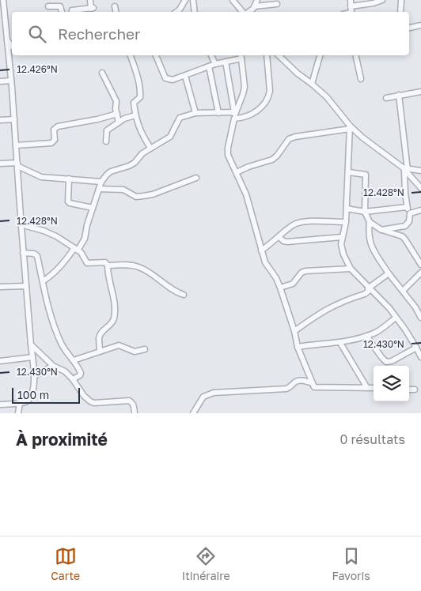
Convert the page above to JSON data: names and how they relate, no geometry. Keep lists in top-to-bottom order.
{
  "scale_bar": "100 m",
  "page": {
    "search": "Rechercher",
    "scale": "100 m",
    "heading": ["À proximité", "0 résultats"],
    "nav": ["Carte", "Itinéraire", "Favoris"]
  },
  "coordinates": ["12.426°N", "12.428°N", "12.430°N"]
}
